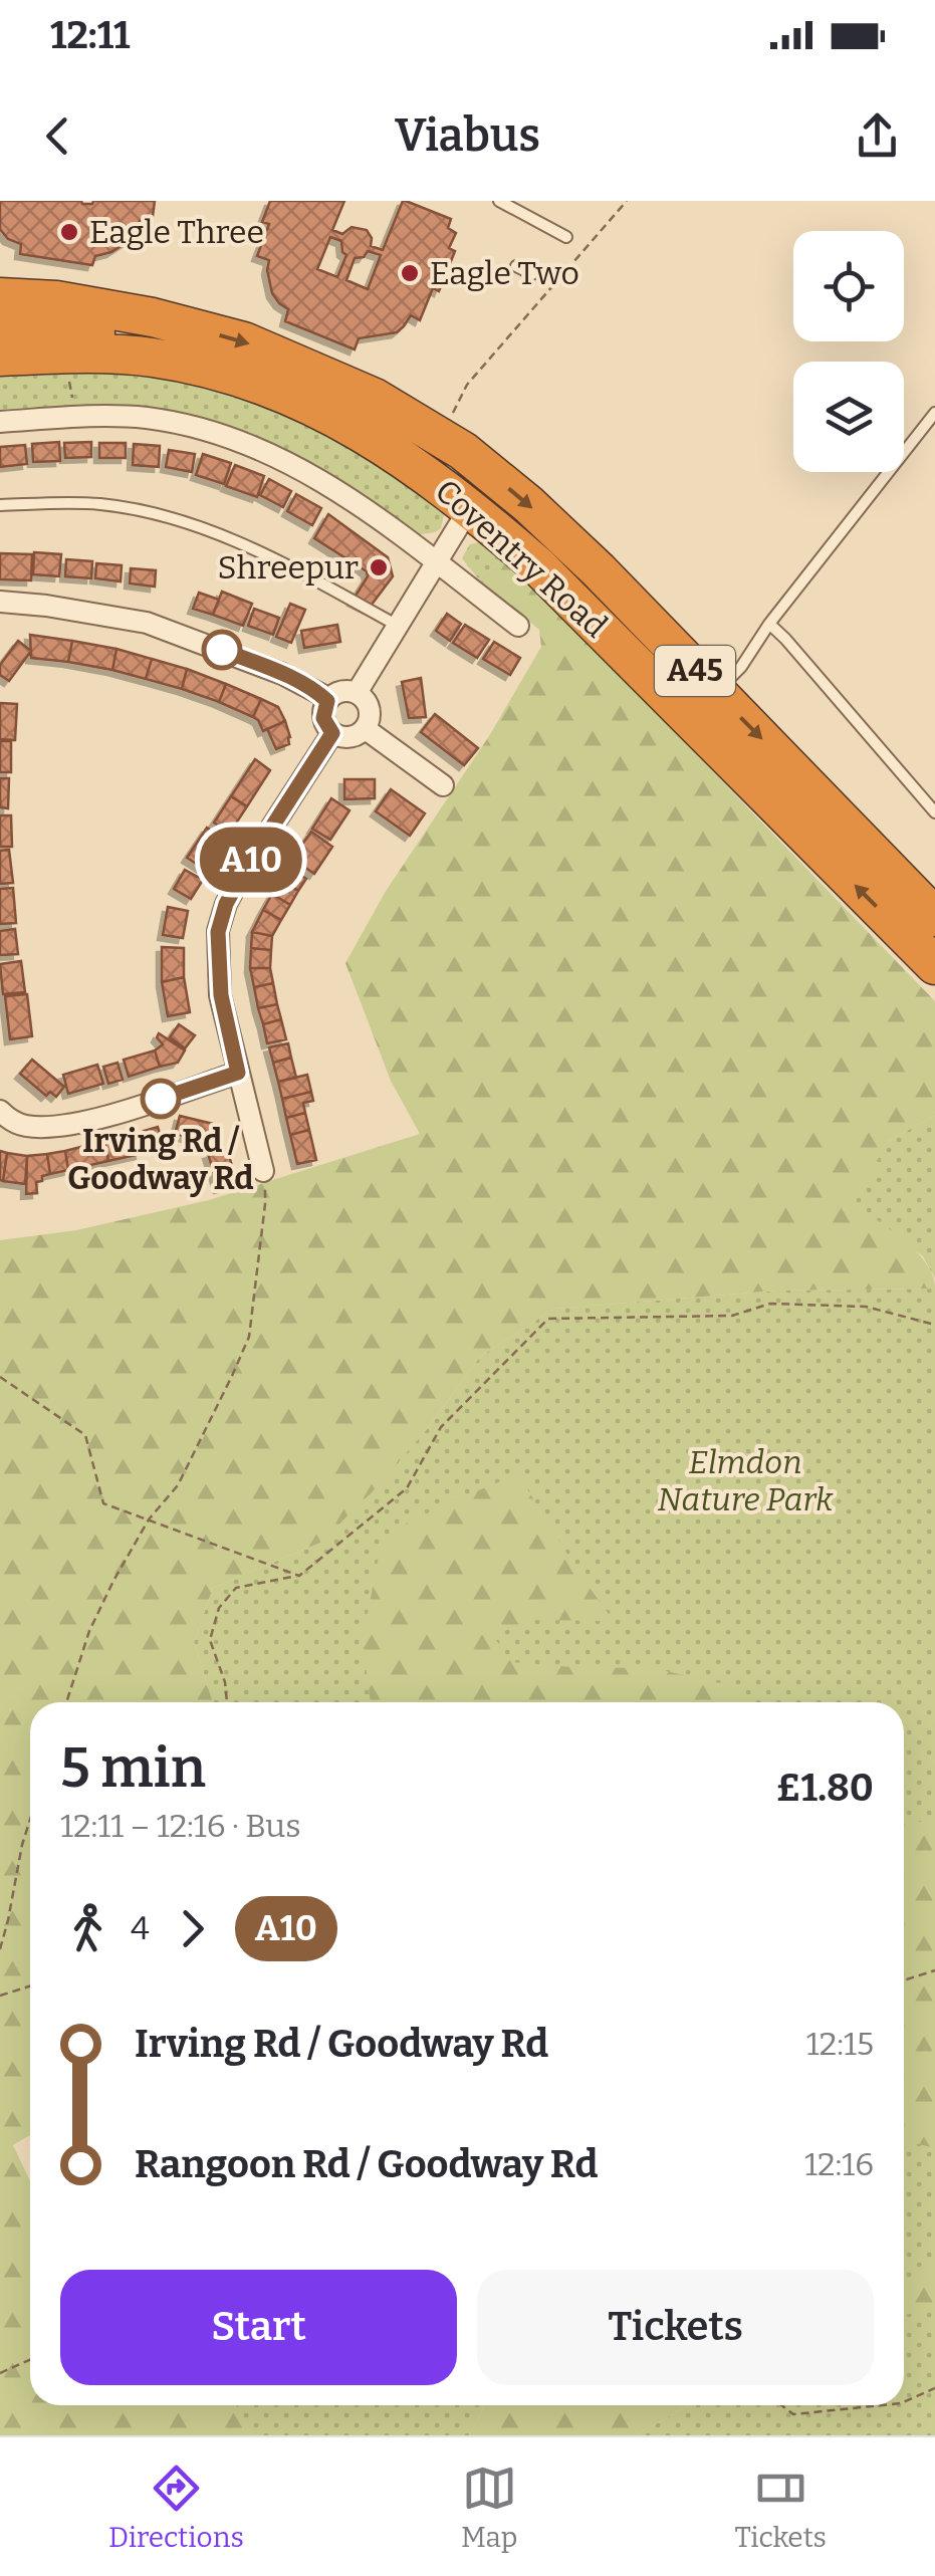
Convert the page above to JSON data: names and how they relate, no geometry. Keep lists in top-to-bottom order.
{
  "streets": {
    "highway": ["Coventry Road", "A45"]
  },
  "parks": ["Elmdon Nature Park"],
  "places": [
    "Eagle Three",
    "Eagle Two",
    "Shreepur",
    "Irving Rd / Goodway Rd"
  ],
  "lines": ["bus line A10"],
  "page": {
    "status": "12:11",
    "header": "Viabus",
    "on_map": "A10",
    "heading": ["5 min", "12:11 – 12:16 · Bus", "£1.80"],
    "legs": ["4", "A10"],
    "list": [
      {
        "name": "Irving Rd / Goodway Rd",
        "value": "12:15"
      },
      {
        "name": "Rangoon Rd / Goodway Rd",
        "value": "12:16"
      }
    ],
    "buttons": ["Start", "Tickets"],
    "tabs": ["Directions", "Map", "Tickets"]
  }
}
